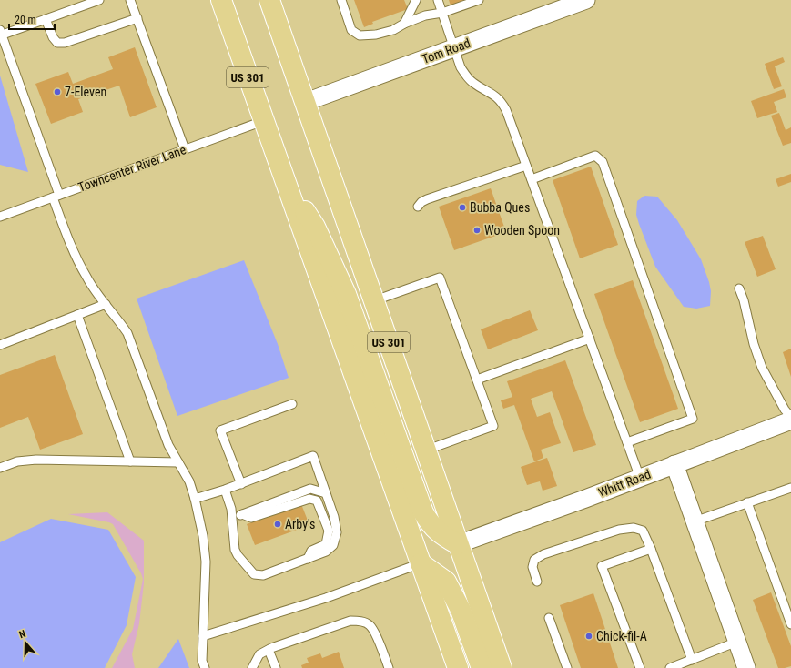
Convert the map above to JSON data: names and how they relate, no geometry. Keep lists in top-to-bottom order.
{
  "streets": {
    "main road": ["US 301"],
    "street": ["Tom Road", "Whitt Road"],
    "lane": ["Towncenter River Lane"]
  },
  "crossings": [
    ["Tom Road", "US 301"],
    ["US 301", "Towncenter River Lane"],
    ["US 301", "Whitt Road"]
  ],
  "places": [
    "7-Eleven",
    "Bubba Ques",
    "Wooden Spoon",
    "Arby's",
    "Chick-fil-A"
  ],
  "scale_bar": "20 m",
  "north": "top"
}
